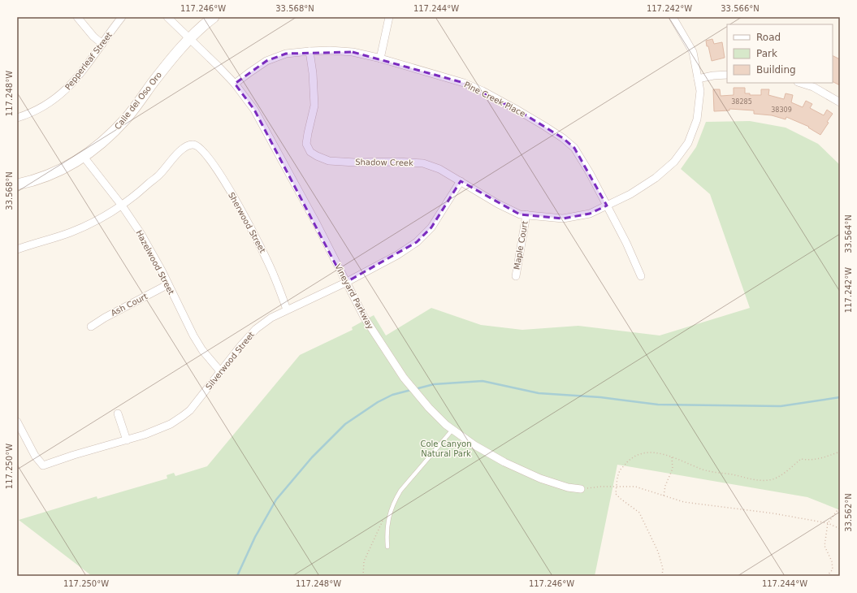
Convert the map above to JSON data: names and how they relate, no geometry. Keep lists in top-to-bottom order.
{
  "streets": {
    "main road": ["Calle del Oso Oro"],
    "street": [
      "Pepperleaf Street",
      "Pine Creek Place",
      "Shadow Creek",
      "Sherwood Street",
      "Maple Court",
      "Hazelwood Street",
      "Vineyard Parkway",
      "Ash Court",
      "Silverwood Street"
    ]
  },
  "crossings": [
    ["Pine Creek Place", "Shadow Creek"],
    ["Pine Creek Place", "Vineyard Parkway"],
    ["Calle del Oso Oro", "Hazelwood Street"],
    ["Calle del Oso Oro", "Vineyard Parkway"],
    ["Shadow Creek", "Maple Court"],
    ["Shadow Creek", "Silverwood Street"],
    ["Sherwood Street", "Hazelwood Street"],
    ["Sherwood Street", "Silverwood Street"],
    ["Hazelwood Street", "Ash Court"],
    ["Hazelwood Street", "Silverwood Street"],
    ["Vineyard Parkway", "Silverwood Street"]
  ],
  "parks": ["Cole Canyon Natural Park"],
  "house_numbers": ["38285", "38309"],
  "legend": ["Road", "Park", "Building"],
  "coordinates": [
    "117.246°W",
    "33.568°N",
    "117.244°W",
    "117.242°W",
    "33.566°N",
    "117.248°W",
    "33.564°N",
    "117.250°W",
    "33.562°N"
  ]
}
